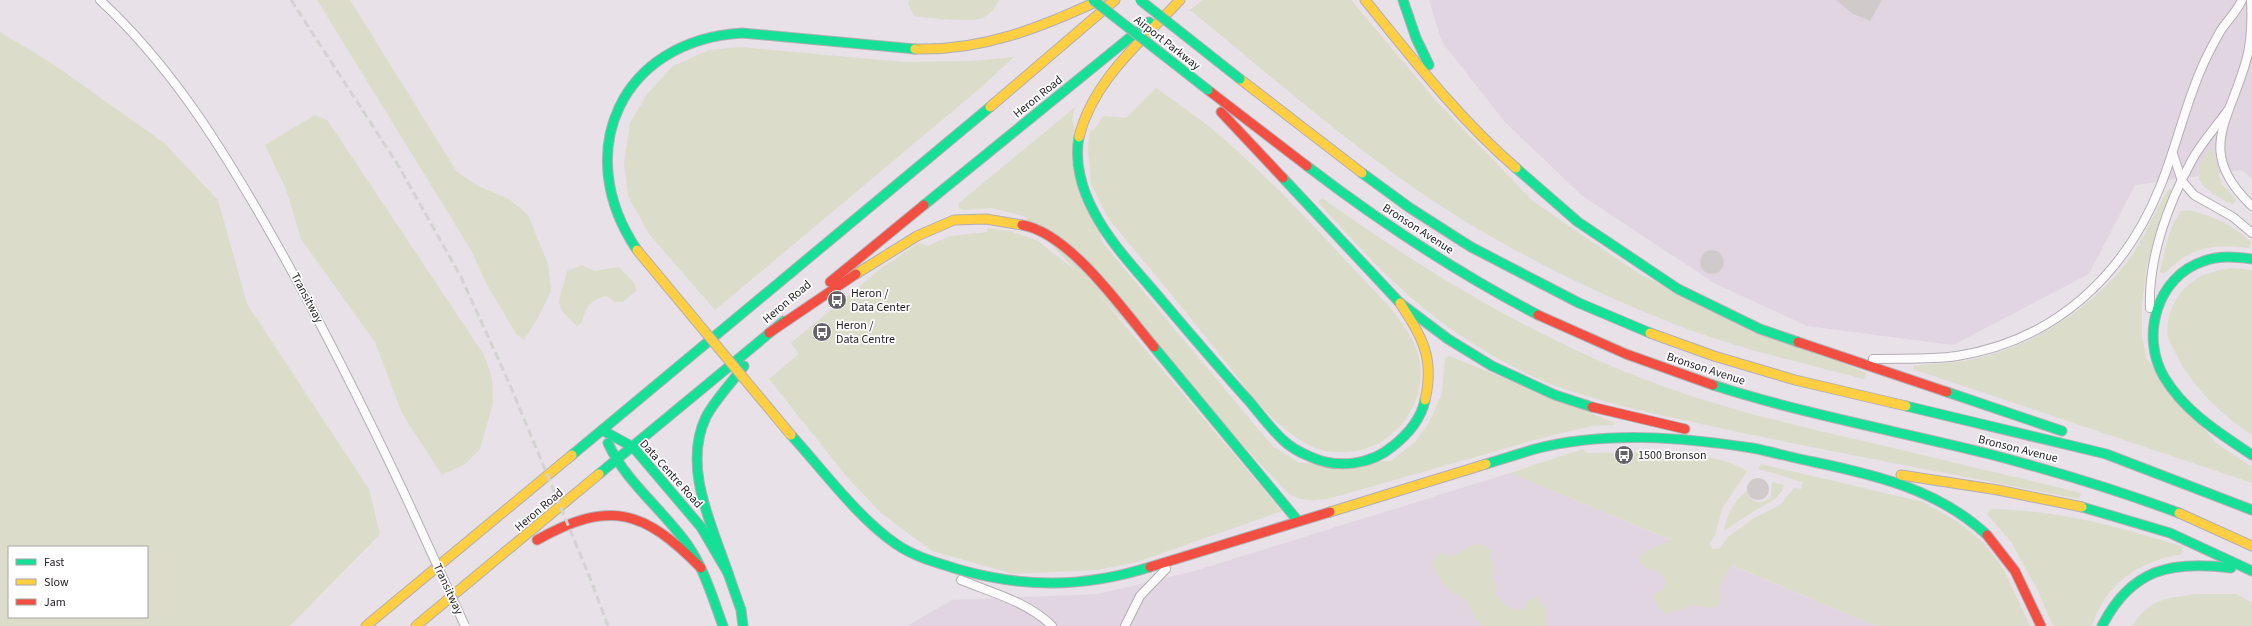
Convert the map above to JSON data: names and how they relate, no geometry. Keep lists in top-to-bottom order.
{
  "streets": {
    "main road": [
      "Airport Parkway",
      "Heron Road",
      "Bronson Avenue",
      "Data Centre Road"
    ],
    "lane": ["Transitway"]
  },
  "crossings": [
    ["Airport Parkway", "Bronson Avenue"],
    ["Heron Road", "Data Centre Road"]
  ],
  "places": {
    "bus stop": ["Heron / Data Center", "Heron / Data Centre", "1500 Bronson"]
  },
  "legend": ["Fast", "Slow", "Jam"]
}
